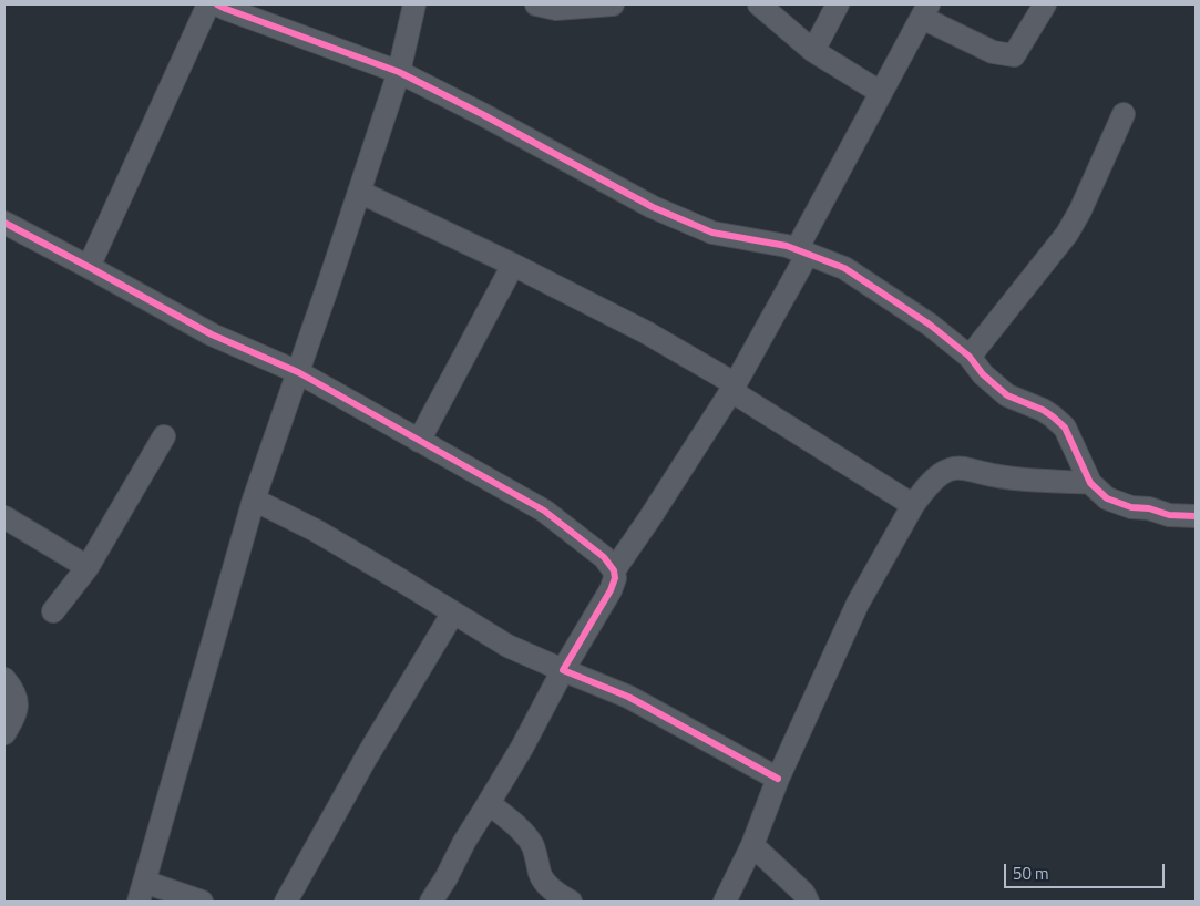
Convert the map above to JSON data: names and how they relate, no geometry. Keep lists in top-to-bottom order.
{
  "scale_bar": "50 m"
}
